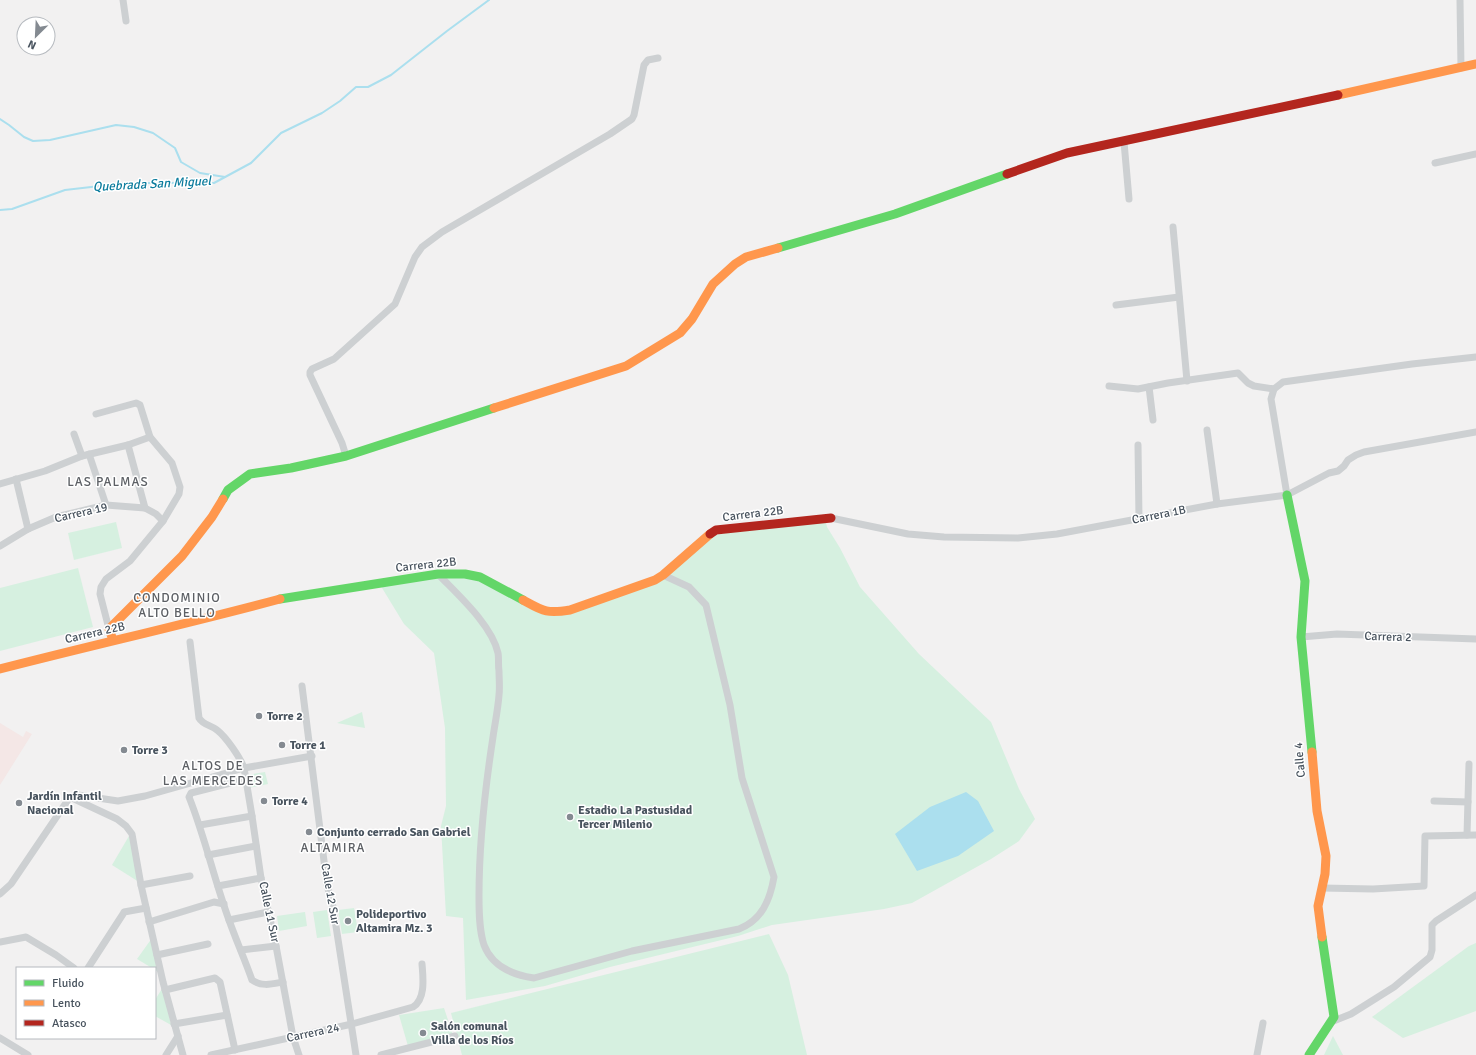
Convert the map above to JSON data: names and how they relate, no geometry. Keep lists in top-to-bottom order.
{
  "streets": {
    "street": [
      "Carrera 19",
      "Carrera 22B",
      "Carrera 1B",
      "Carrera 2",
      "Calle 4",
      "Calle 12 Sur",
      "Calle 11 Sur",
      "Carrera 24"
    ]
  },
  "crossings": [
    ["Carrera 22B", "Carrera 1B"],
    ["Carrera 1B", "Calle 4"],
    ["Carrera 2", "Calle 4"],
    ["Calle 12 Sur", "Carrera 24"],
    ["Calle 11 Sur", "Carrera 24"]
  ],
  "districts": [
    "LAS PALMAS",
    "CONDOMINIO ALTO BELLO",
    "ALTOS DE LAS MERCEDES",
    "ALTAMIRA"
  ],
  "water": ["Quebrada San Miguel"],
  "places": [
    "Torre 2",
    "Torre 1",
    "Torre 3",
    "Torre 4",
    "Jardín Infantil Nacional",
    "Estadio La Pastusidad Tercer Milenio",
    "Conjunto cerrado San Gabriel",
    "Polideportivo Altamira Mz. 3",
    "Salón comunal Villa de los Ríos"
  ],
  "legend": ["Fluido", "Lento", "Atasco"],
  "north": "bottom left"
}
